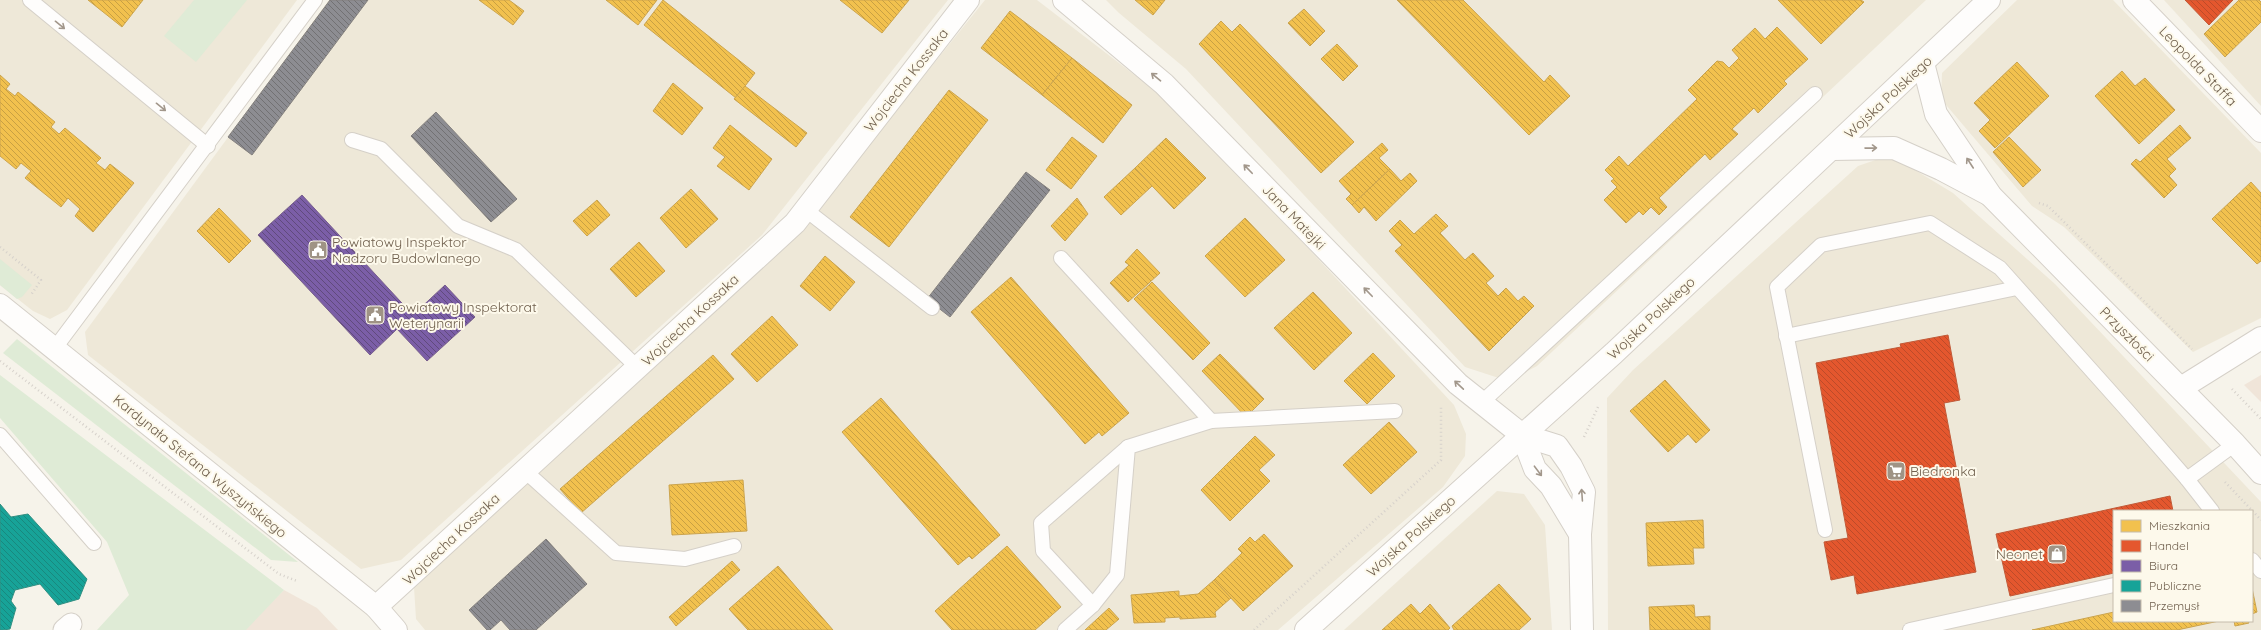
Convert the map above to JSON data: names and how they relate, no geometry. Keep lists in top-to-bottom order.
{
  "streets": {
    "street": [
      "Leopolda Staffa",
      "Wojciecha Kossaka",
      "Wojska Polskiego",
      "Jana Matejki",
      "Przyszłości",
      "Kardynała Stefana Wyszyńskiego"
    ]
  },
  "crossings": [
    ["Wojciecha Kossaka", "Kardynała Stefana Wyszyńskiego"],
    ["Wojska Polskiego", "Jana Matejki"],
    ["Wojska Polskiego", "Przyszłości"]
  ],
  "one_way": ["Jana Matejki"],
  "places": {
    "public building": ["Powiatowy Inspektor Nadzoru Budowlanego", "Powiatowy Inspektorat Weterynarii"],
    "supermarket": ["Biedronka"],
    "shop": ["Neonet"]
  },
  "legend": [
    "Mieszkania",
    "Handel",
    "Biura",
    "Publiczne",
    "Przemysł"
  ]
}
